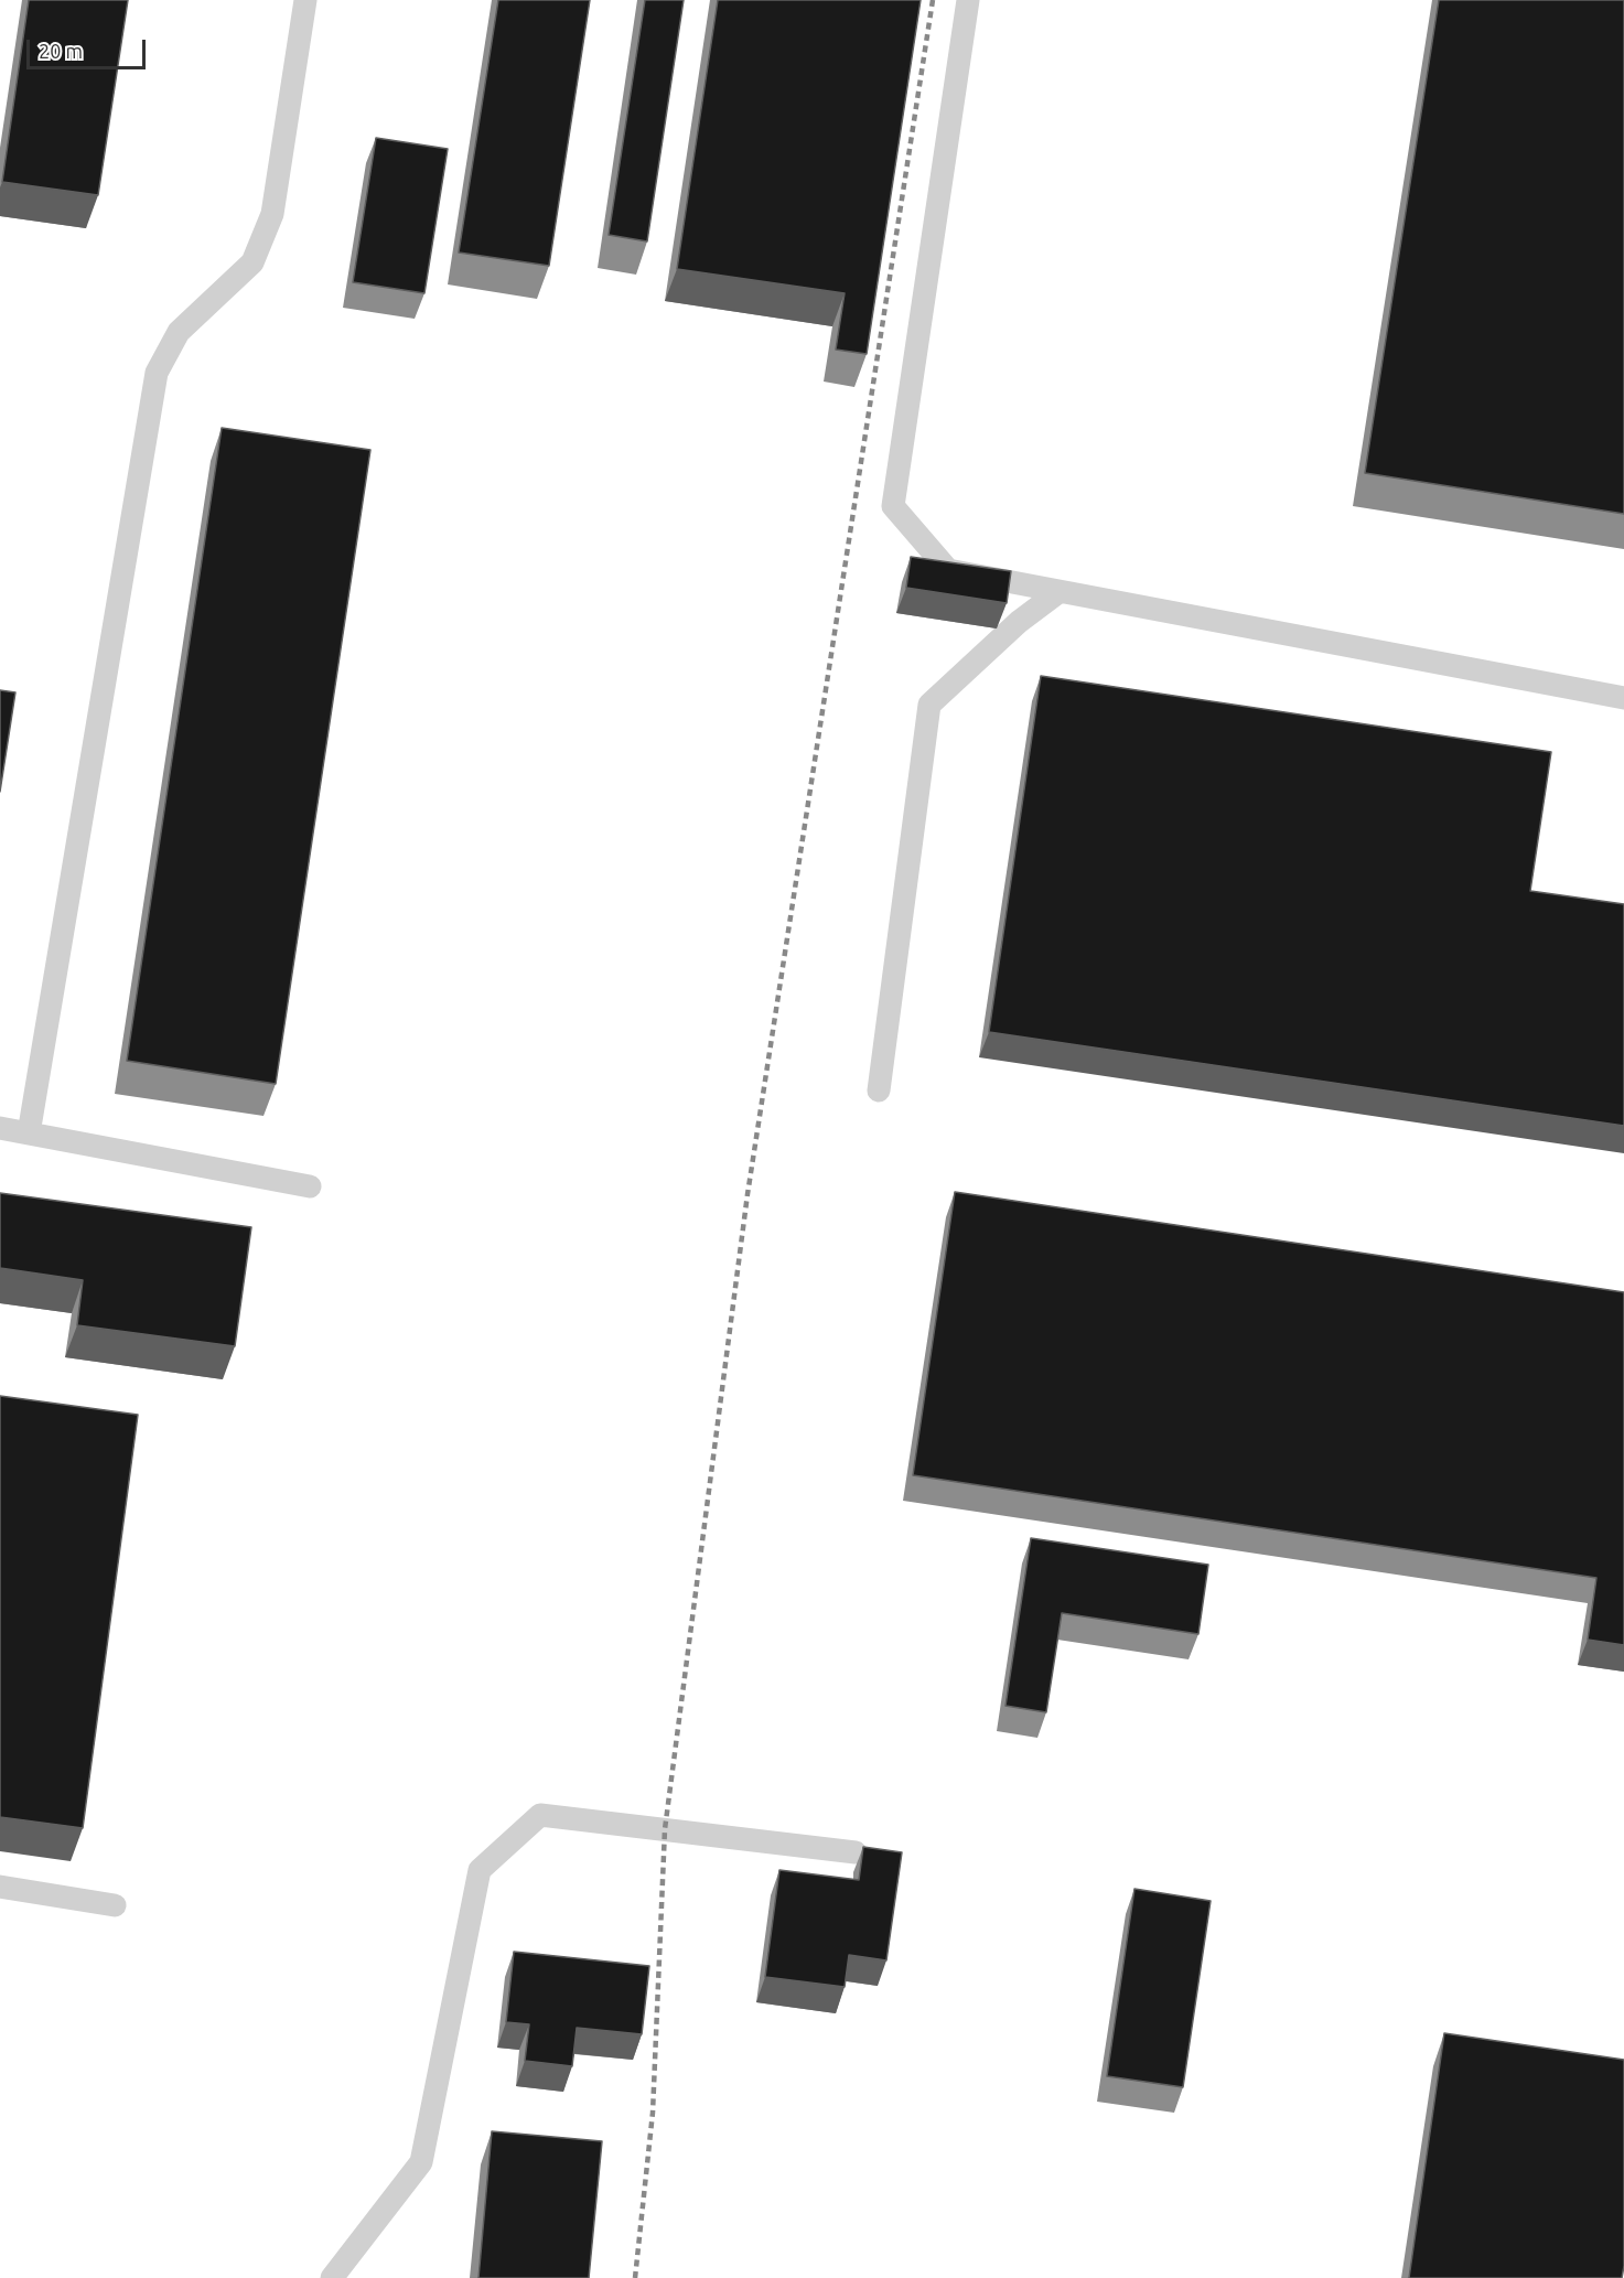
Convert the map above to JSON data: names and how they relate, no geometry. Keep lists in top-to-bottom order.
{
  "scale_bar": "20 m"
}
